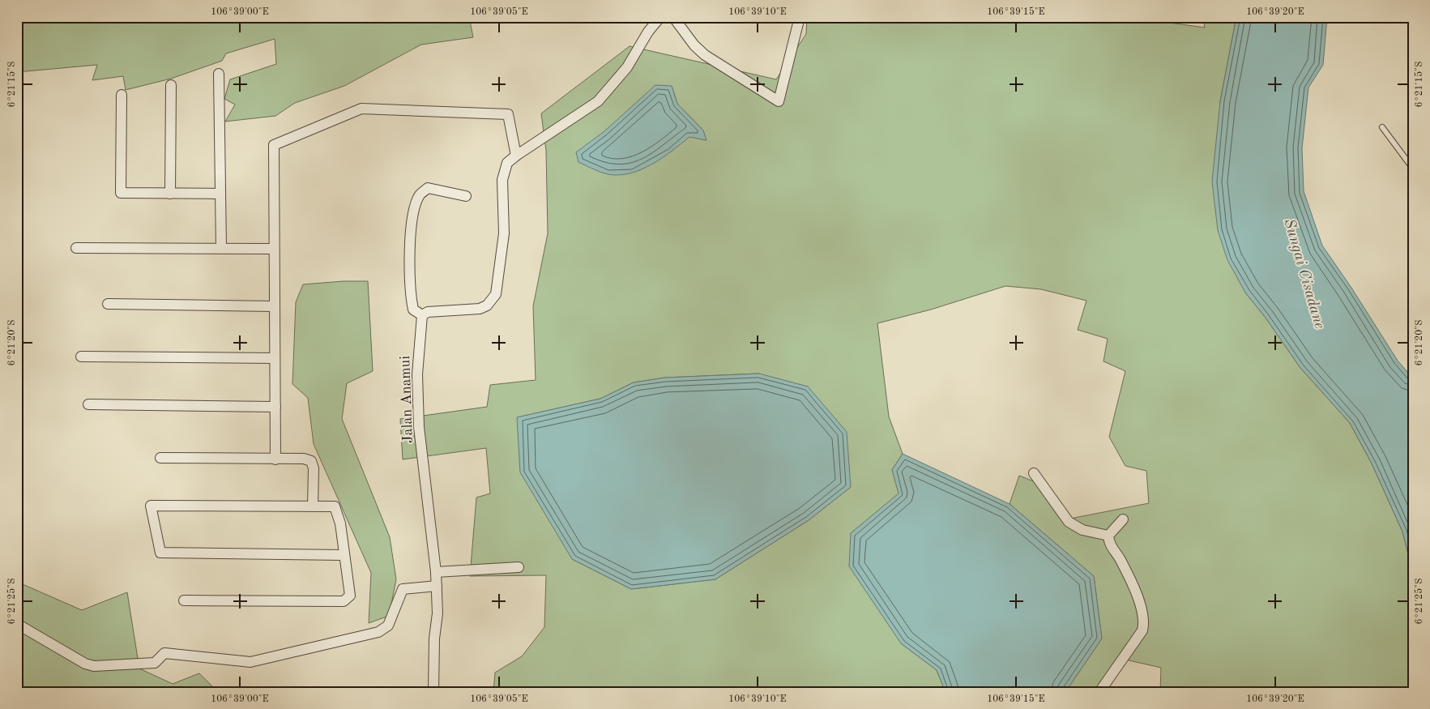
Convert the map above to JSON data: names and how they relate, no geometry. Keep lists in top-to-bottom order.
{
  "streets": {
    "street": ["Jalan Anamui"]
  },
  "water": ["Sungai Cisadane"],
  "coordinates": [
    "106°39'00\"E",
    "106°39'05\"E",
    "106°39'10\"E",
    "106°39'15\"E",
    "106°39'20\"E",
    "6°21'15\"S",
    "6°21'20\"S",
    "6°21'25\"S"
  ]
}
